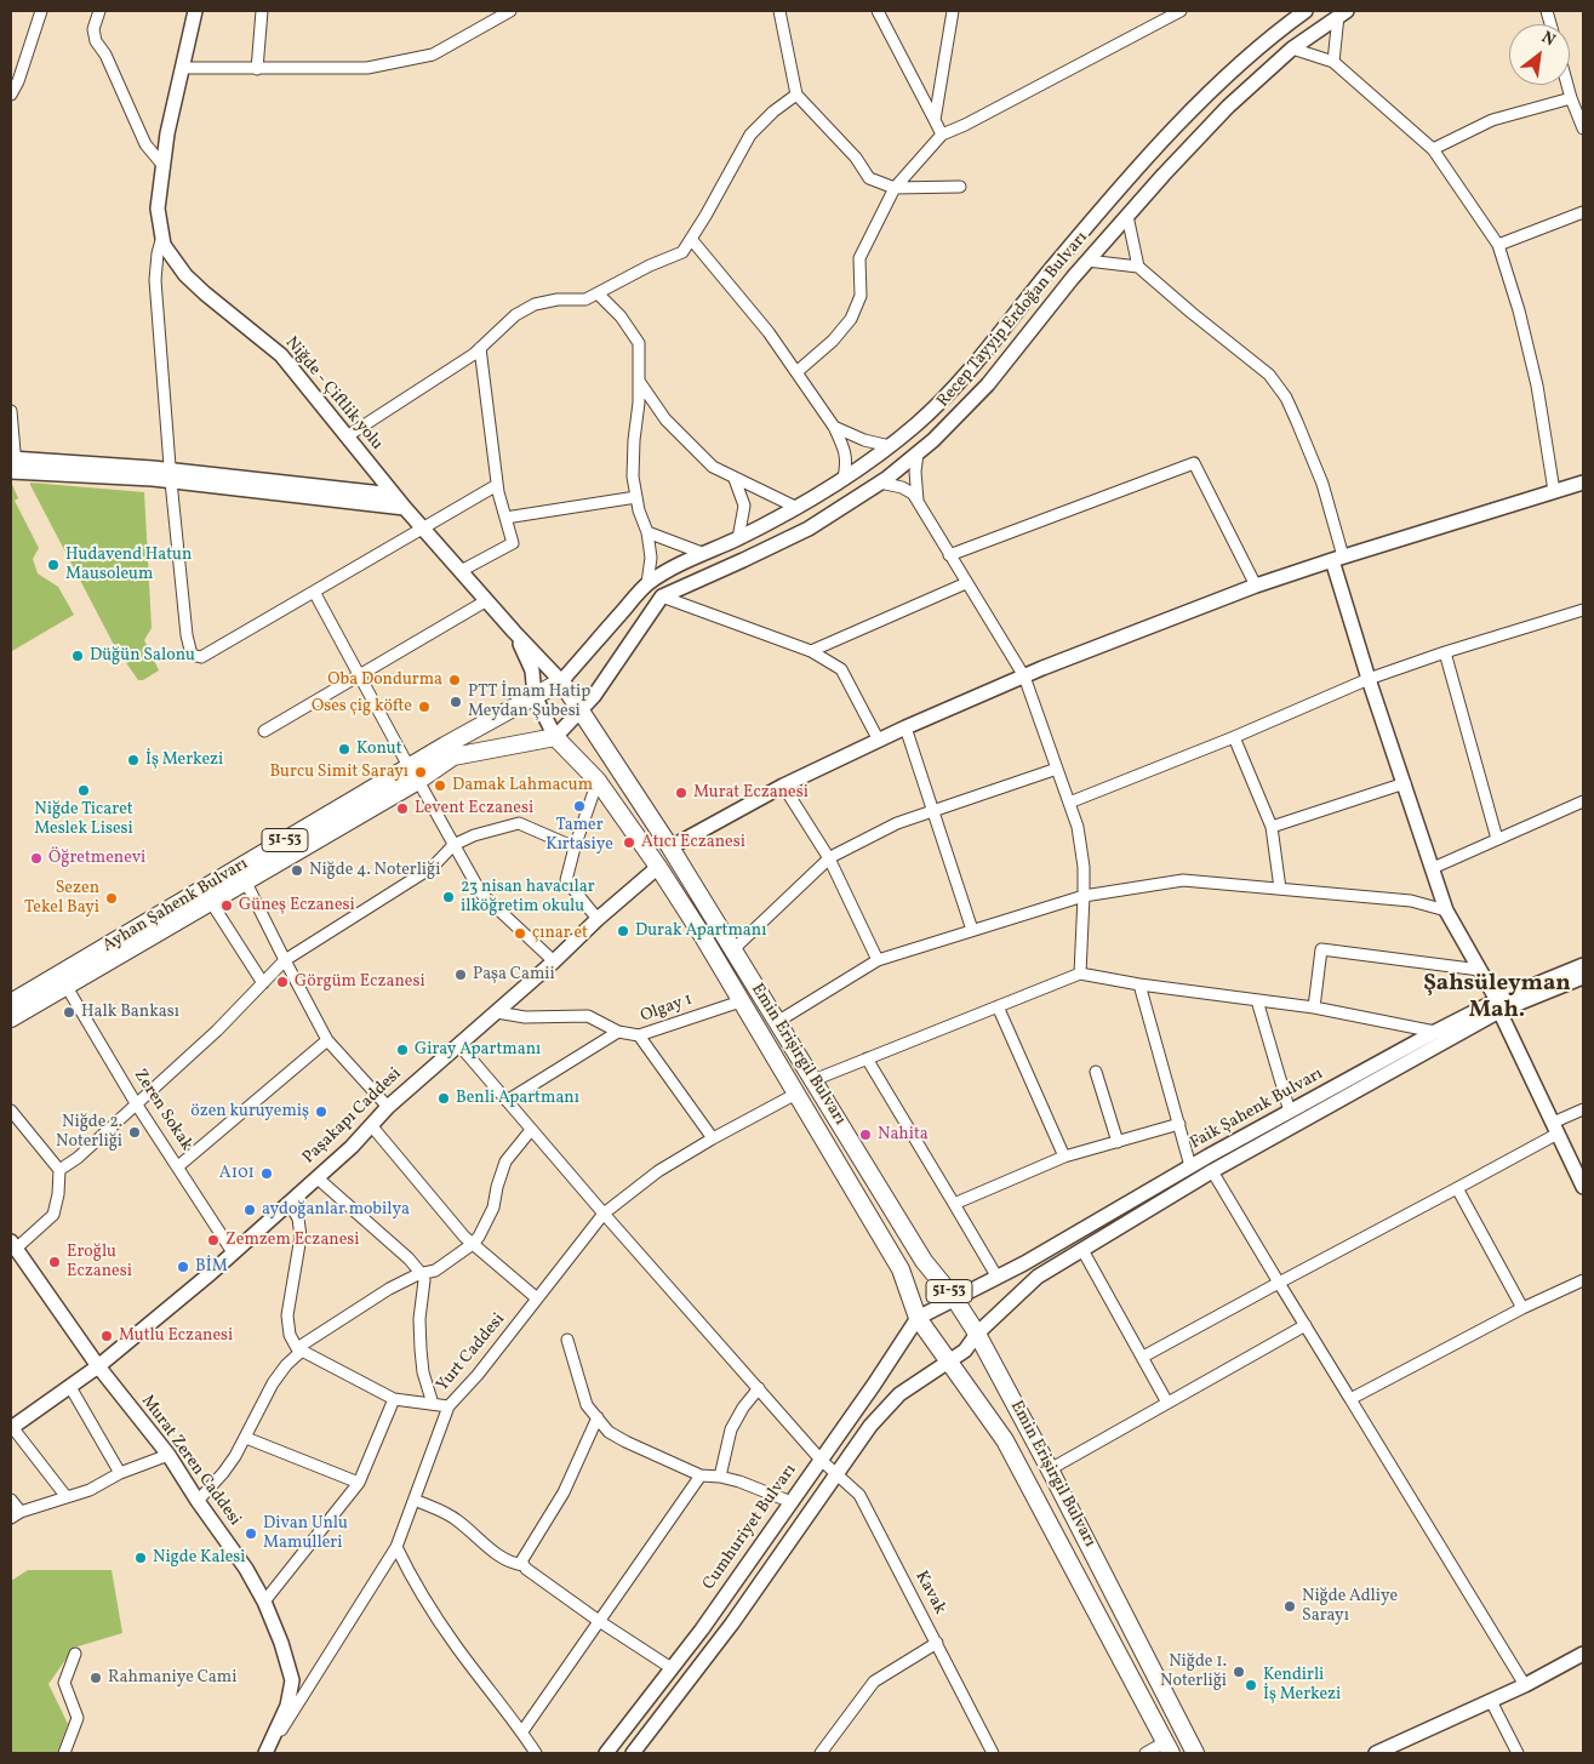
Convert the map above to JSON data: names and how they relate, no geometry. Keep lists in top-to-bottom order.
{
  "streets": {
    "main road": [
      "Recep Tayyip Erdoğan Bulvarı",
      "Niğde - Çiftlik yolu",
      "51-53",
      "Ayhan Şahenk Bulvarı",
      "Emin Erişirgil Bulvarı",
      "Faik Şahenk Bulvarı",
      "Paşakapı Caddesi",
      "Murat Zeren Caddesi",
      "Cumhuriyet Bulvarı"
    ],
    "street": [
      "Olgay 1",
      "Zeren Sokak",
      "Yurt Caddesi",
      "Kavak"
    ]
  },
  "crossings": [
    ["Recep Tayyip Erdoğan Bulvarı", "Ayhan Şahenk Bulvarı"],
    ["Recep Tayyip Erdoğan Bulvarı", "Emin Erişirgil Bulvarı"],
    ["Ayhan Şahenk Bulvarı", "Emin Erişirgil Bulvarı"],
    ["Ayhan Şahenk Bulvarı", "Zeren Sokak"],
    ["Olgay 1", "Emin Erişirgil Bulvarı"],
    ["Olgay 1", "Paşakapı Caddesi"],
    ["Emin Erişirgil Bulvarı", "Faik Şahenk Bulvarı"],
    ["Emin Erişirgil Bulvarı", "Paşakapı Caddesi"],
    ["Emin Erişirgil Bulvarı", "Yurt Caddesi"],
    ["Emin Erişirgil Bulvarı", "Cumhuriyet Bulvarı"],
    ["Faik Şahenk Bulvarı", "Cumhuriyet Bulvarı"],
    ["Zeren Sokak", "Paşakapı Caddesi"],
    ["Paşakapı Caddesi", "Murat Zeren Caddesi"],
    ["Paşakapı Caddesi", "Kavak"],
    ["Yurt Caddesi", "Murat Zeren Caddesi"],
    ["Yurt Caddesi", "Kavak"],
    ["Cumhuriyet Bulvarı", "Kavak"]
  ],
  "districts": ["Şahsüleyman Mah."],
  "places": [
    "Hudavend Hatun Mausoleum",
    "Düğün Salonu",
    "Oba Dondurma",
    "PTT İmam Hatip Meydan Şubesi",
    "Oses çig köfte",
    "Konut",
    "İş Merkezi",
    "Burcu Simit Sarayı",
    "Damak Lahmacum",
    "Niğde Ticaret Meslek Lisesi",
    "Murat Eczanesi",
    "Tamer Kırtasiye",
    "Levent Eczanesi",
    "Atıcı Eczanesi",
    "Öğretmenevi",
    "Niğde 4. Noterliği",
    "23 nisan havacılar ilköğretim okulu",
    "Sezen Tekel Bayi",
    "Güneş Eczanesi",
    "Durak Apartmanı",
    "çınar et",
    "Paşa Camii",
    "Görgüm Eczanesi",
    "Halk Bankası",
    "Giray Apartmanı",
    "Benli Apartmanı",
    "özen kuruyemiş",
    "Niğde 2. Noterliği",
    "Nahita",
    "A101",
    "aydoğanlar mobilya",
    "Zemzem Eczanesi",
    "Eroğlu Eczanesi",
    "BİM",
    "Mutlu Eczanesi",
    "Divan Unlu Mamulleri",
    "Nigde Kalesi",
    "Niğde Adliye Sarayı",
    "Niğde 1. Noterliği",
    "Rahmaniye Cami",
    "Kendirli İş Merkezi"
  ],
  "north": "top right"
}
